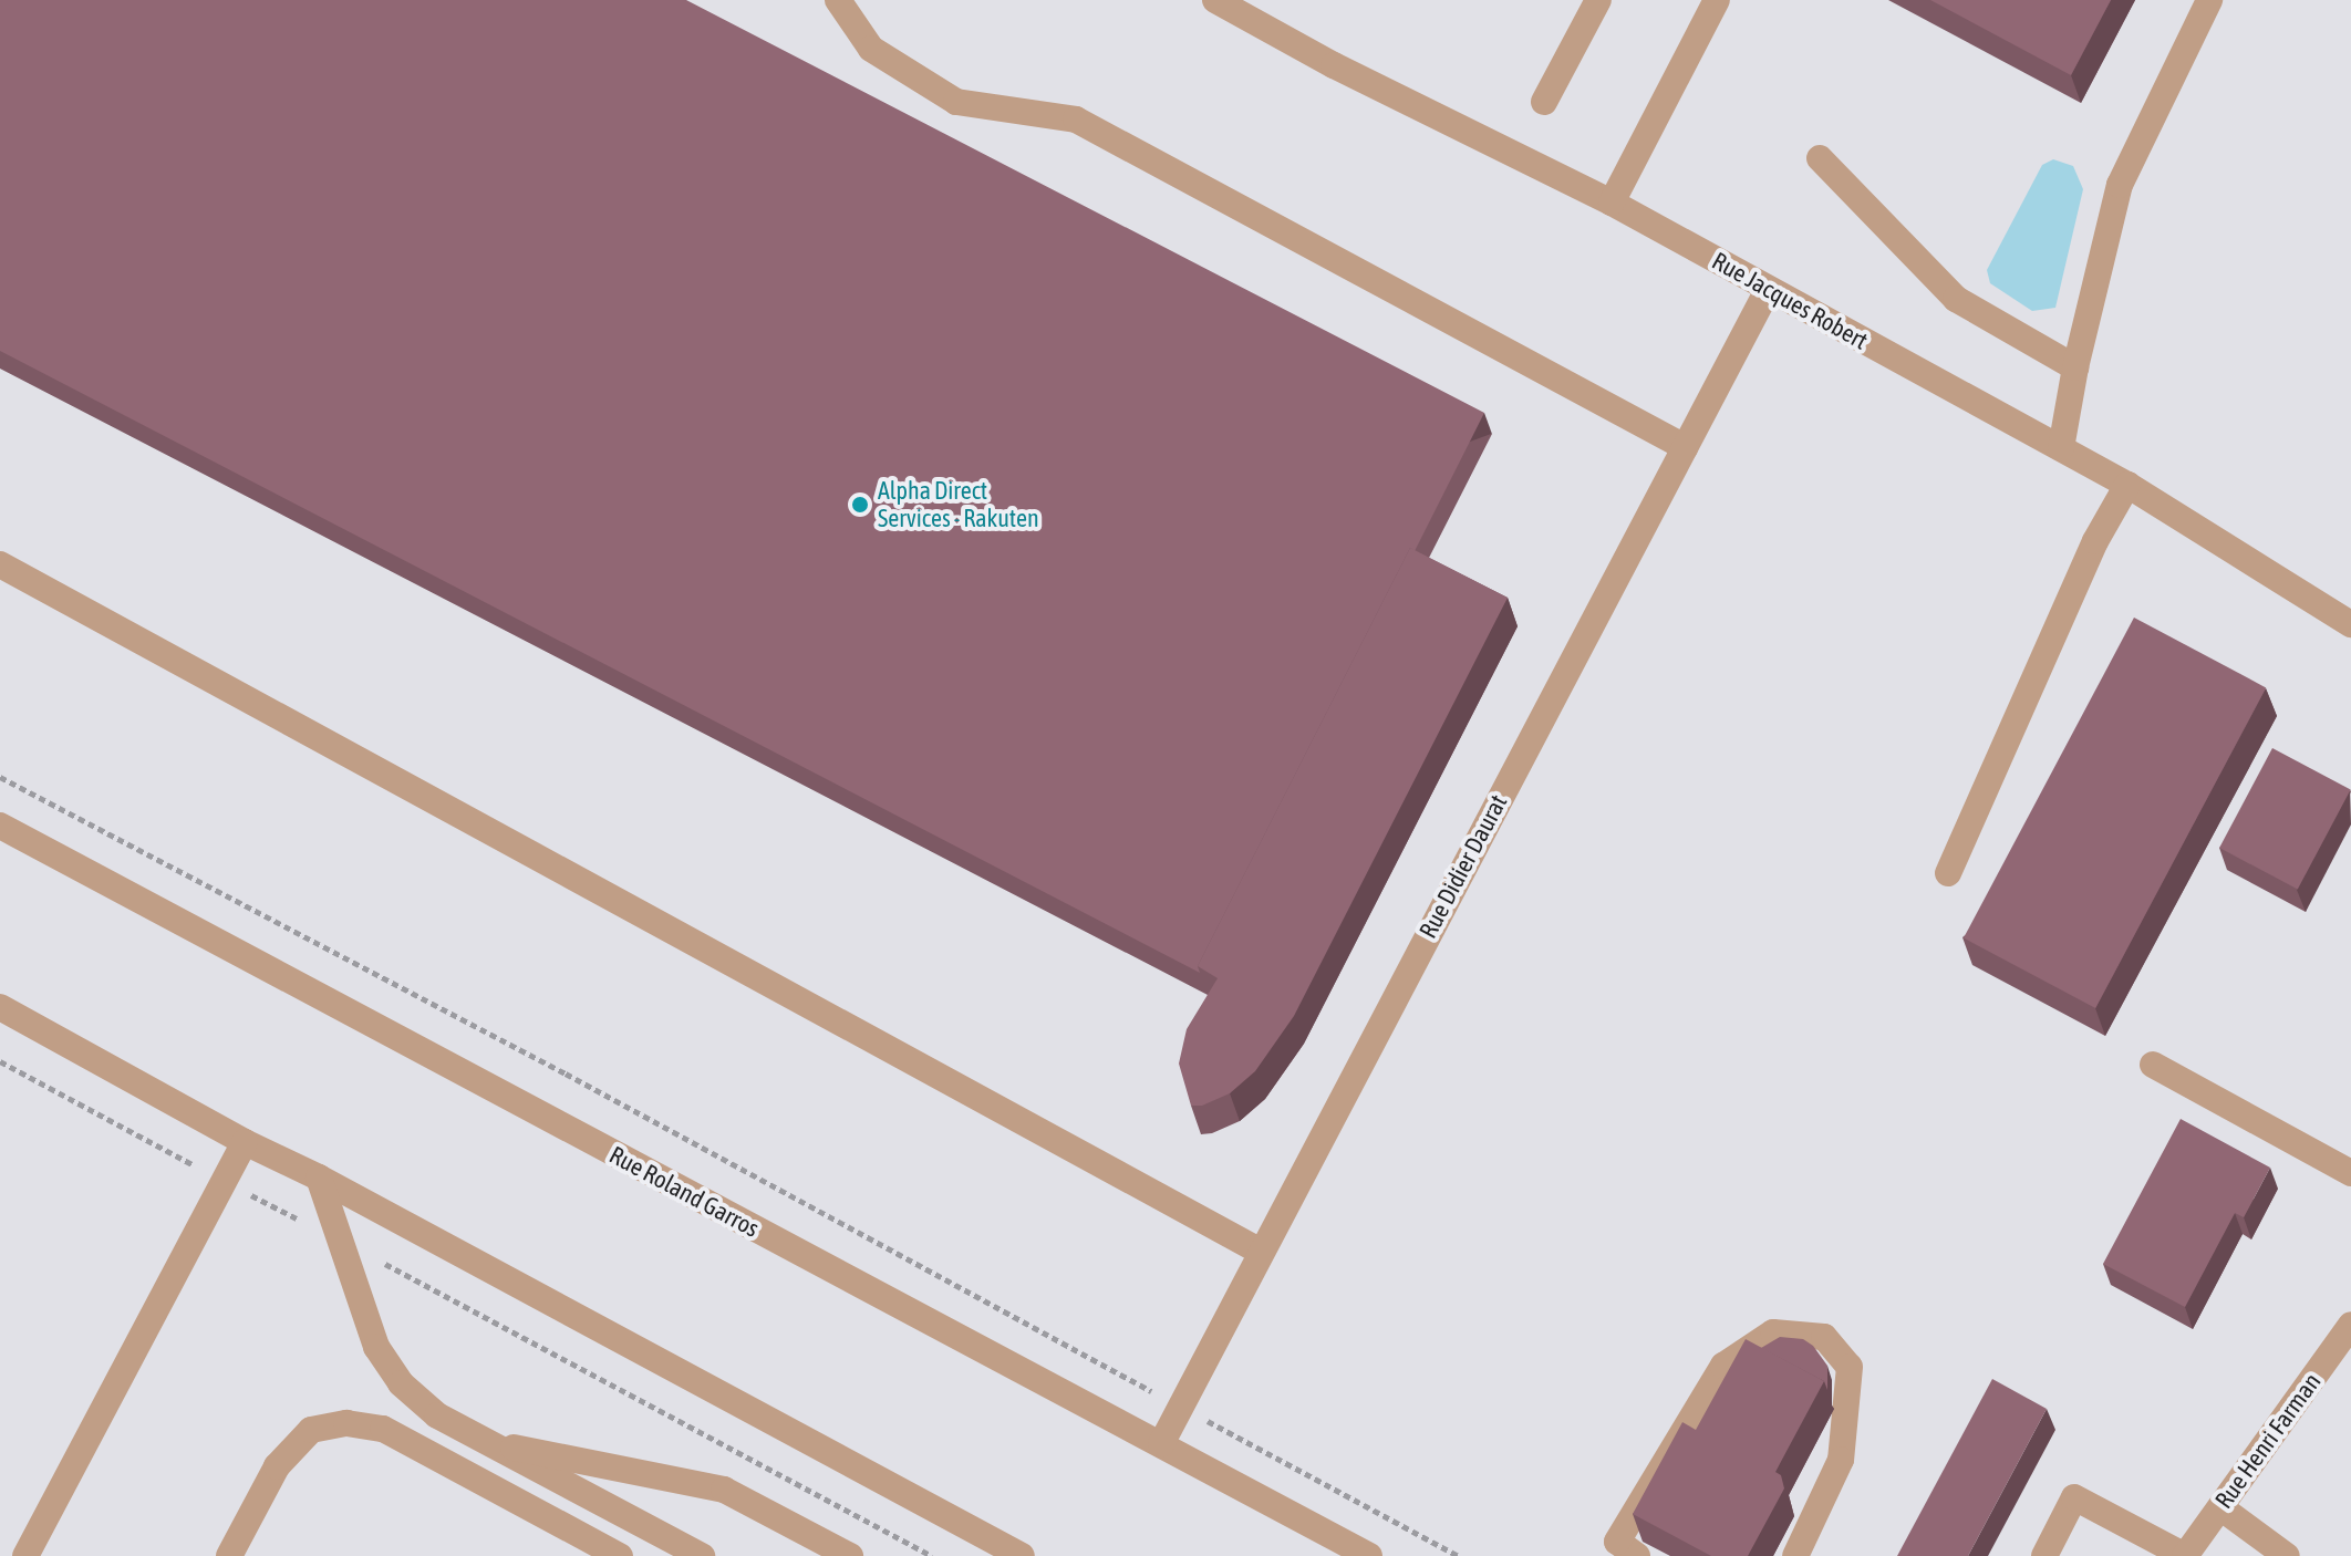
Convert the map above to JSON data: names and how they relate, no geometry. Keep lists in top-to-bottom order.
{
  "streets": {
    "street": [
      "Rue Jacques Robert",
      "Rue Didier Daurat",
      "Rue Roland Garros",
      "Rue Henri Farman"
    ]
  },
  "crossings": [
    ["Rue Jacques Robert", "Rue Didier Daurat"],
    ["Rue Didier Daurat", "Rue Roland Garros"]
  ],
  "places": ["Alpha Direct Services - Rakuten"]
}
